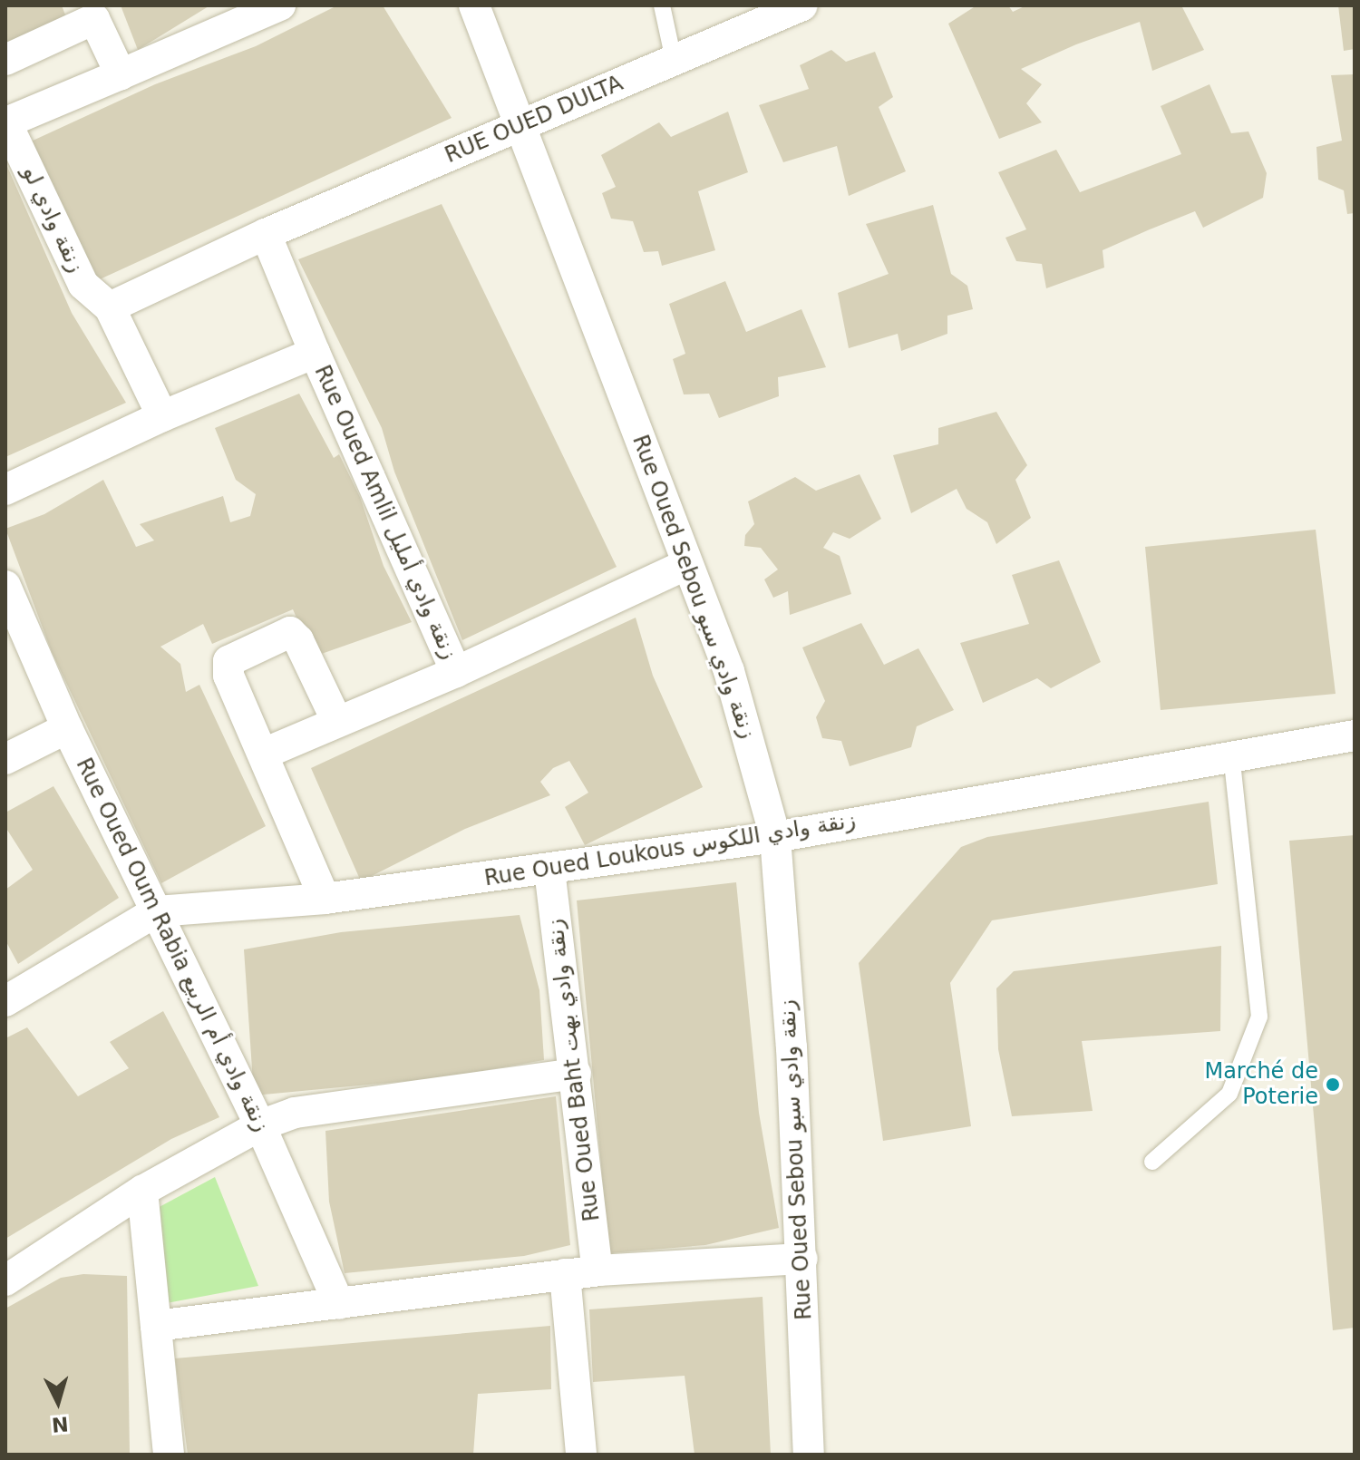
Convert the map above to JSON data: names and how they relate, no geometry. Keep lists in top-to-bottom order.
{
  "streets": {
    "street": [
      "RUE OUED DULTA",
      "زنقة وادي لو",
      "Rue Oued Amlil زنقة وادي أمليل",
      "Rue Oued Sebou زنقة وادي سبو",
      "Rue Oued Loukous زنقة وادي اللكوس",
      "Rue Oued Oum Rabia زنقة وادي أم الربيع",
      "Rue Oued Baht زنقة وادي بهت"
    ]
  },
  "crossings": [
    ["RUE OUED DULTA", "زنقة وادي لو"],
    ["RUE OUED DULTA", "Rue Oued Sebou زنقة وادي سبو"],
    ["Rue Oued Sebou زنقة وادي سبو", "Rue Oued Loukous زنقة وادي اللكوس"],
    ["Rue Oued Loukous زنقة وادي اللكوس", "Rue Oued Oum Rabia زنقة وادي أم الربيع"],
    ["Rue Oued Loukous زنقة وادي اللكوس", "Rue Oued Baht زنقة وادي بهت"]
  ],
  "places": ["Marché de Poterie"],
  "north": "bottom"
}
